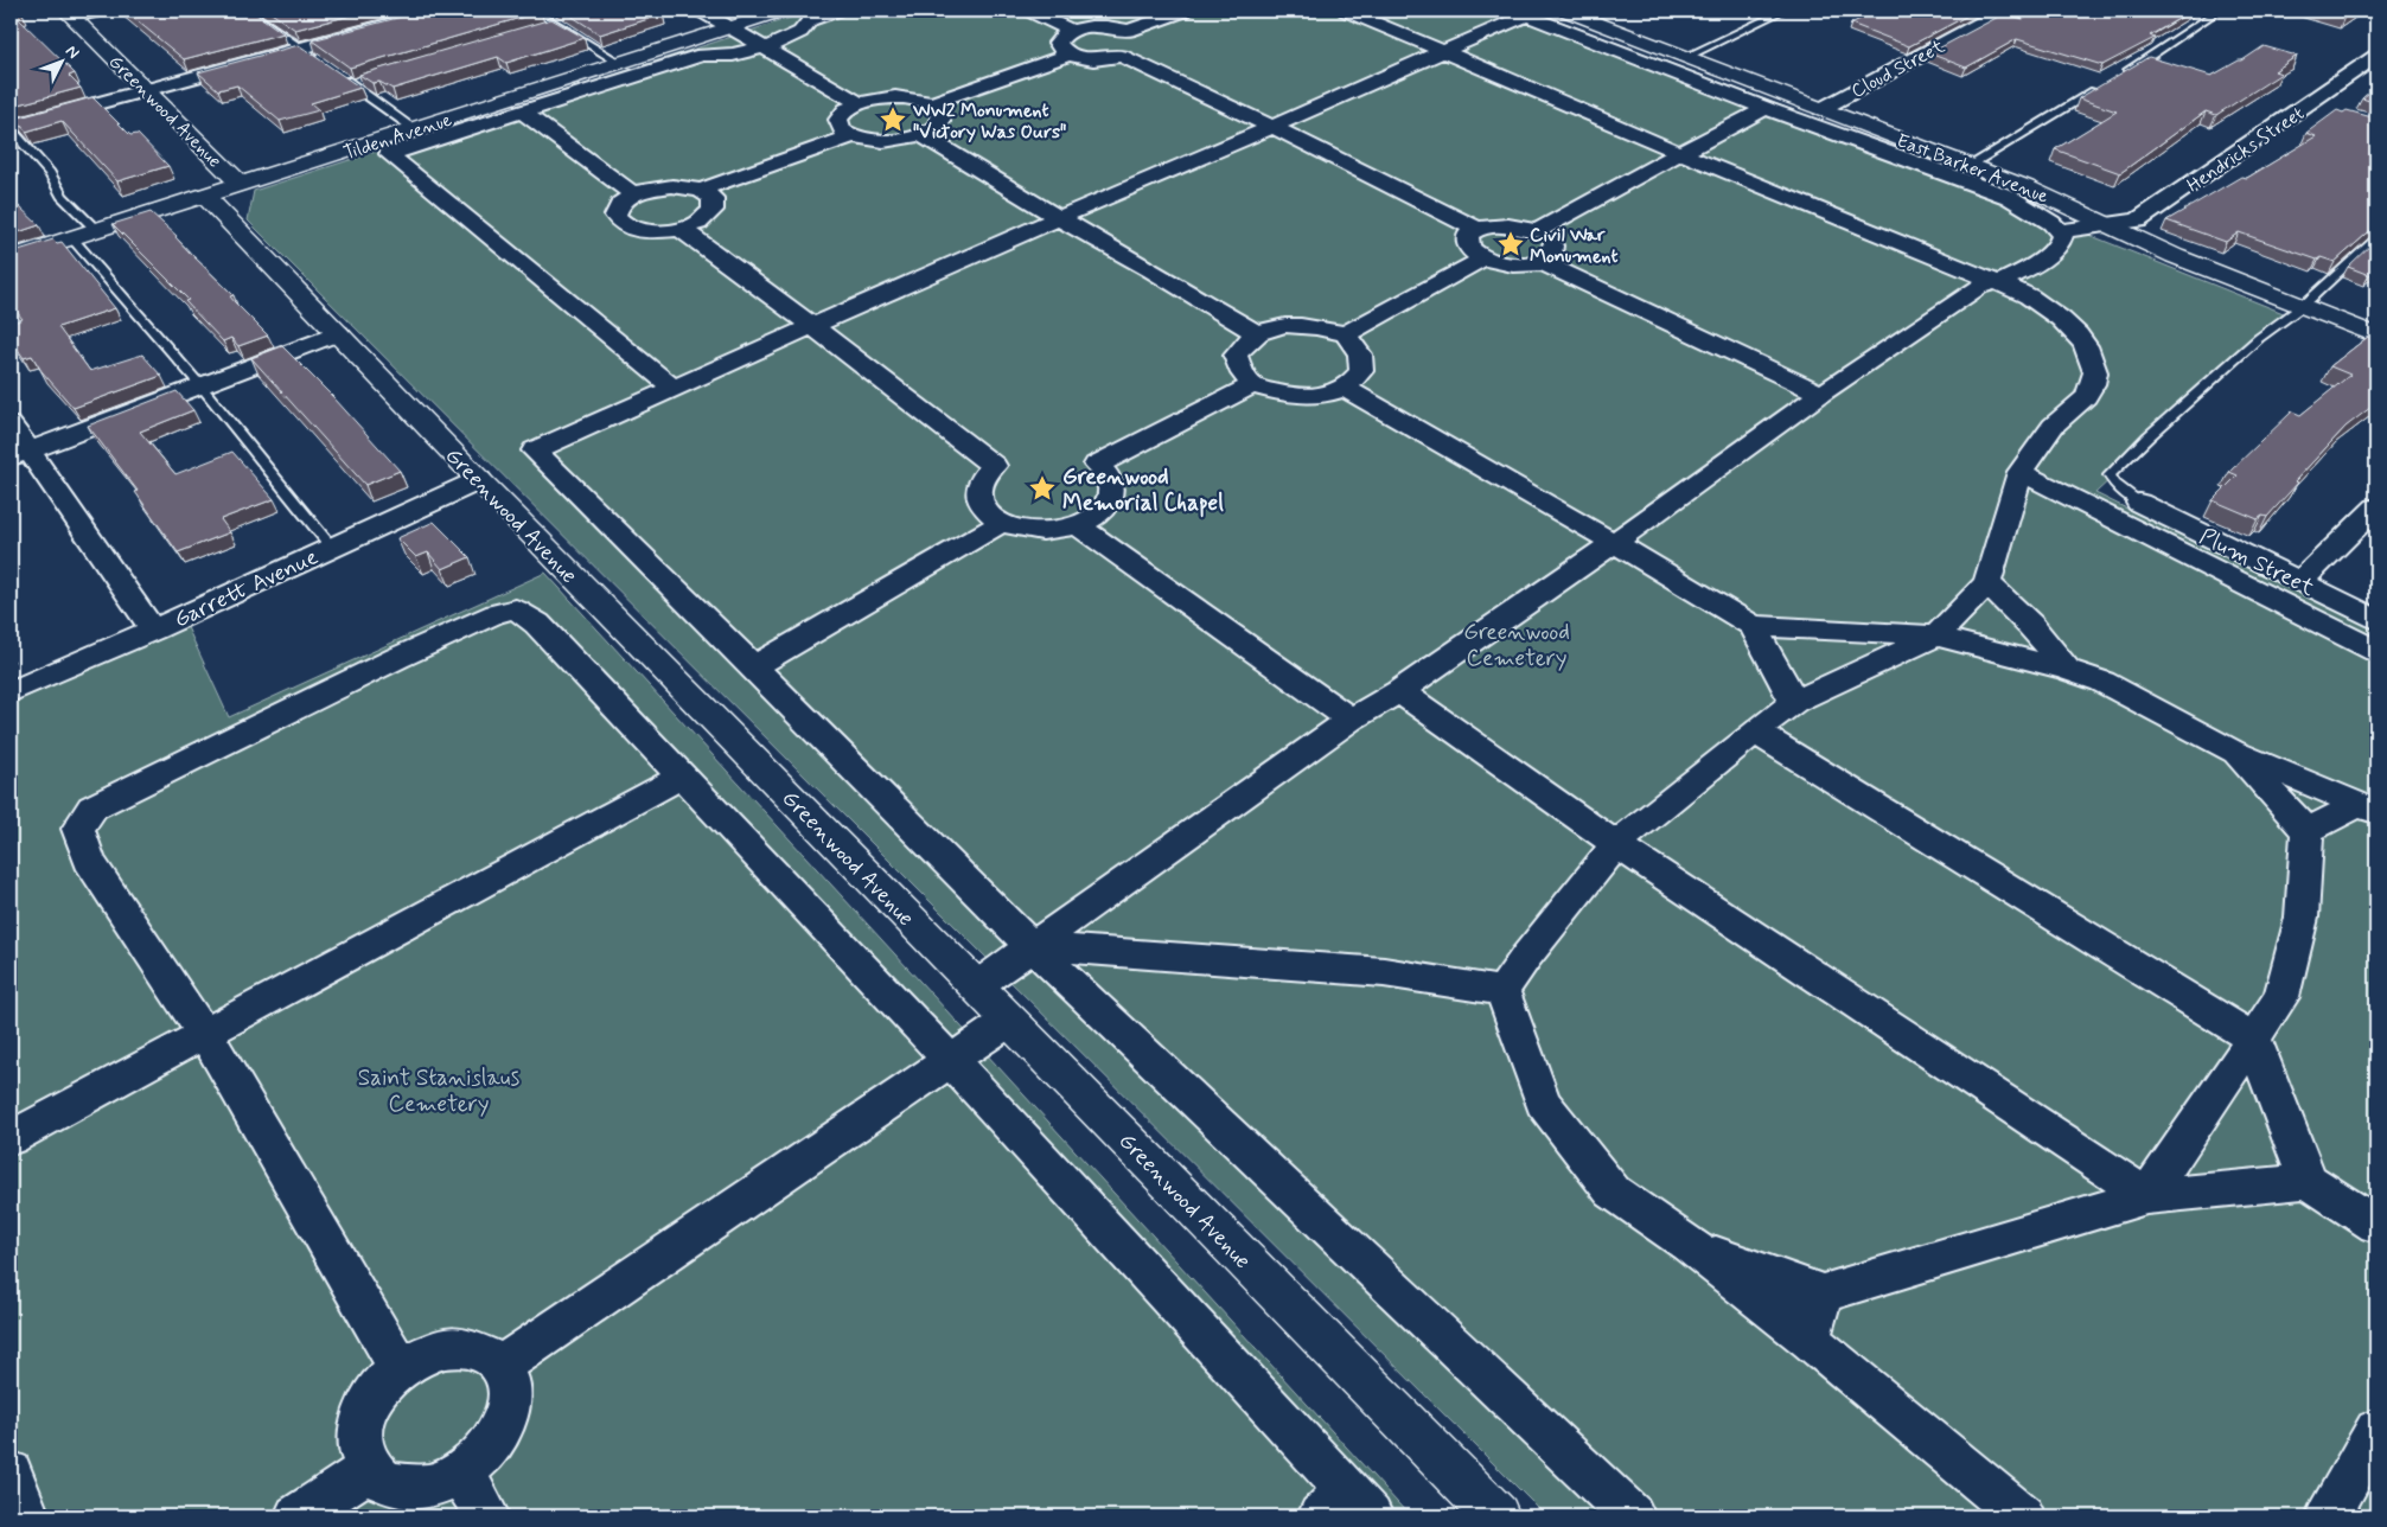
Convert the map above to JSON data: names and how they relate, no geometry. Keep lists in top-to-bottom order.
{
  "streets": {
    "street": [
      "Cloud Street",
      "Greenwood Avenue",
      "Tilden Avenue",
      "Hendricks Street",
      "East Barker Avenue",
      "Plum Street",
      "Garrett Avenue"
    ]
  },
  "crossings": [
    ["Cloud Street", "East Barker Avenue"],
    ["Greenwood Avenue", "Tilden Avenue"],
    ["Greenwood Avenue", "Garrett Avenue"],
    ["Hendricks Street", "East Barker Avenue"]
  ],
  "parks": ["Greenwood Cemetery", "Saint Stanislaus Cemetery"],
  "places": {
    "place": ["WW2 Monument \"Victory Was Ours\"", "Civil War Monument", "Greenwood Memorial Chapel"]
  },
  "north": "top right"
}
